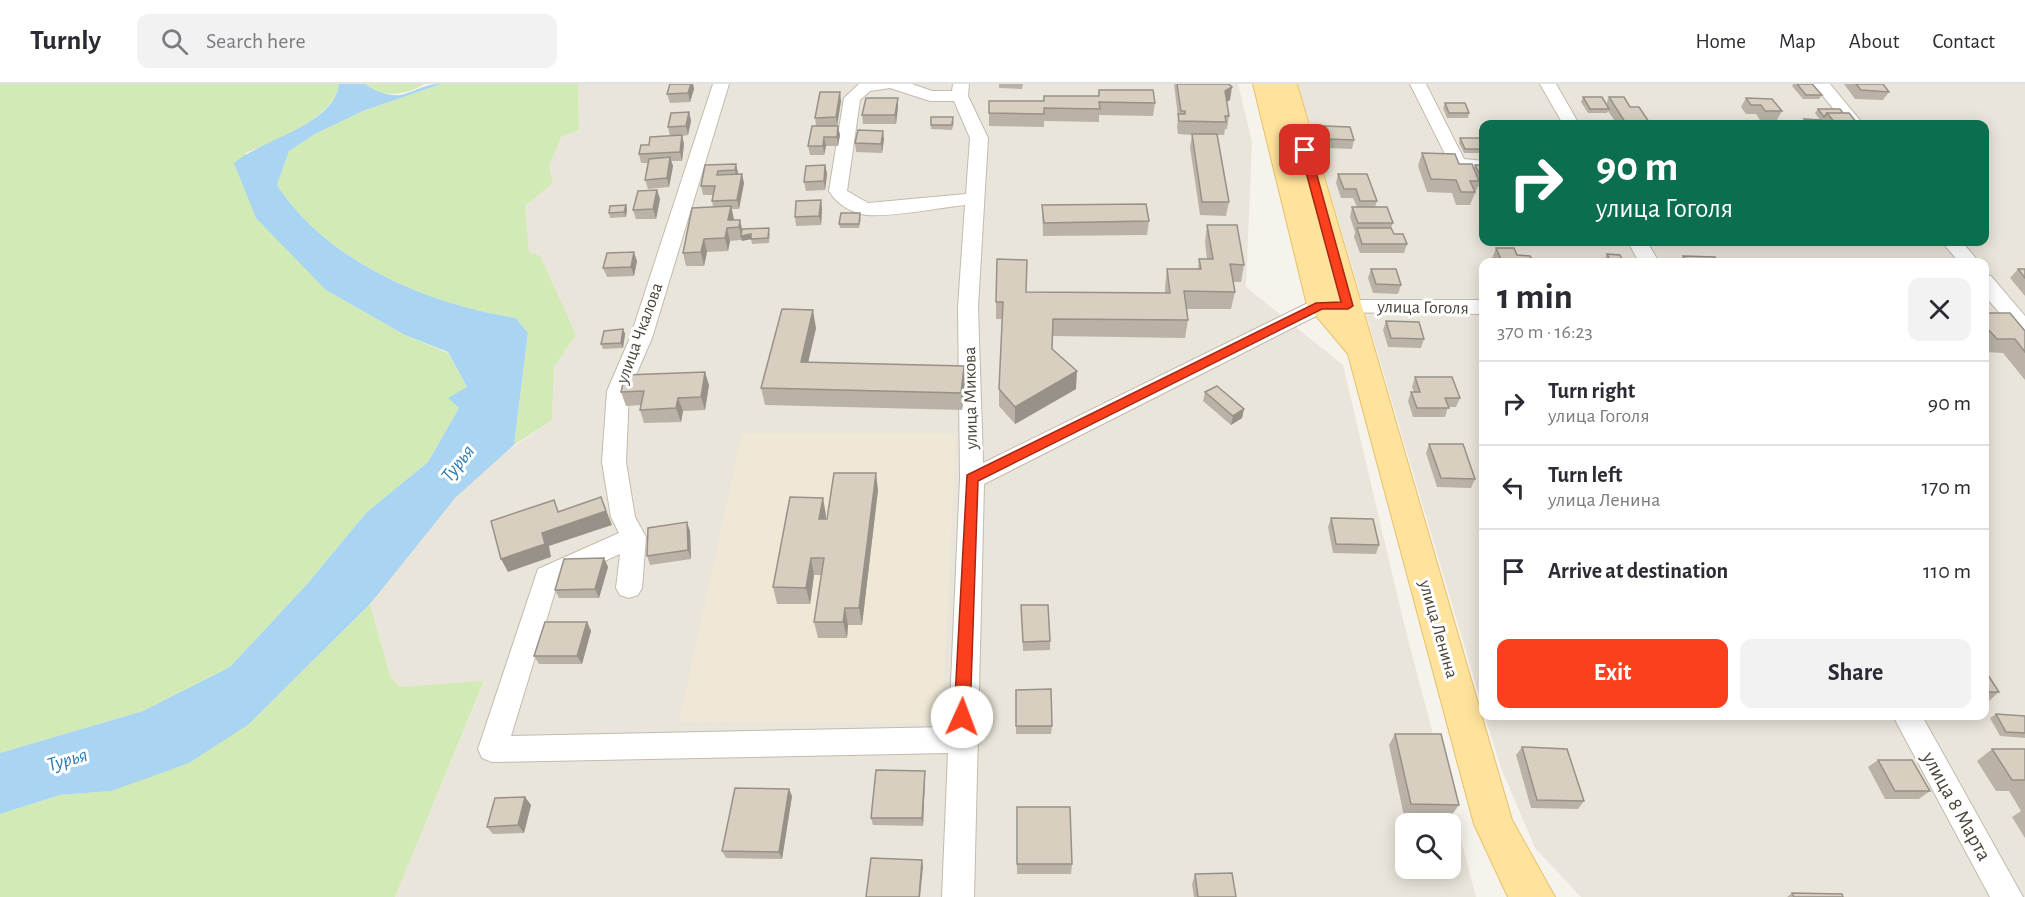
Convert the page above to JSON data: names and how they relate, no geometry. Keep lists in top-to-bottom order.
{
  "streets": {
    "main road": ["улица Ленина"],
    "street": [
      "улица Гоголя",
      "улица Чкалова",
      "улица Микова",
      "улица 8 Марта"
    ]
  },
  "crossings": [
    ["улица Гоголя", "улица Микова"],
    ["улица Гоголя", "улица Ленина"]
  ],
  "water": ["Турья"],
  "page": {
    "header": "Turnly",
    "search": "Search here",
    "nav": [
      "Home",
      "Map",
      "About",
      "Contact"
    ],
    "turn": ["90 m", "улица Гоголя"],
    "heading": ["1 min", "370 m · 16:23"],
    "list": [
      {
        "name": "Turn right",
        "note": "улица Гоголя",
        "value": "90 m"
      },
      {
        "name": "Turn left",
        "note": "улица Ленина",
        "value": "170 m"
      },
      {
        "name": "Arrive at destination",
        "value": "110 m"
      }
    ],
    "buttons": ["Exit", "Share"]
  }
}
